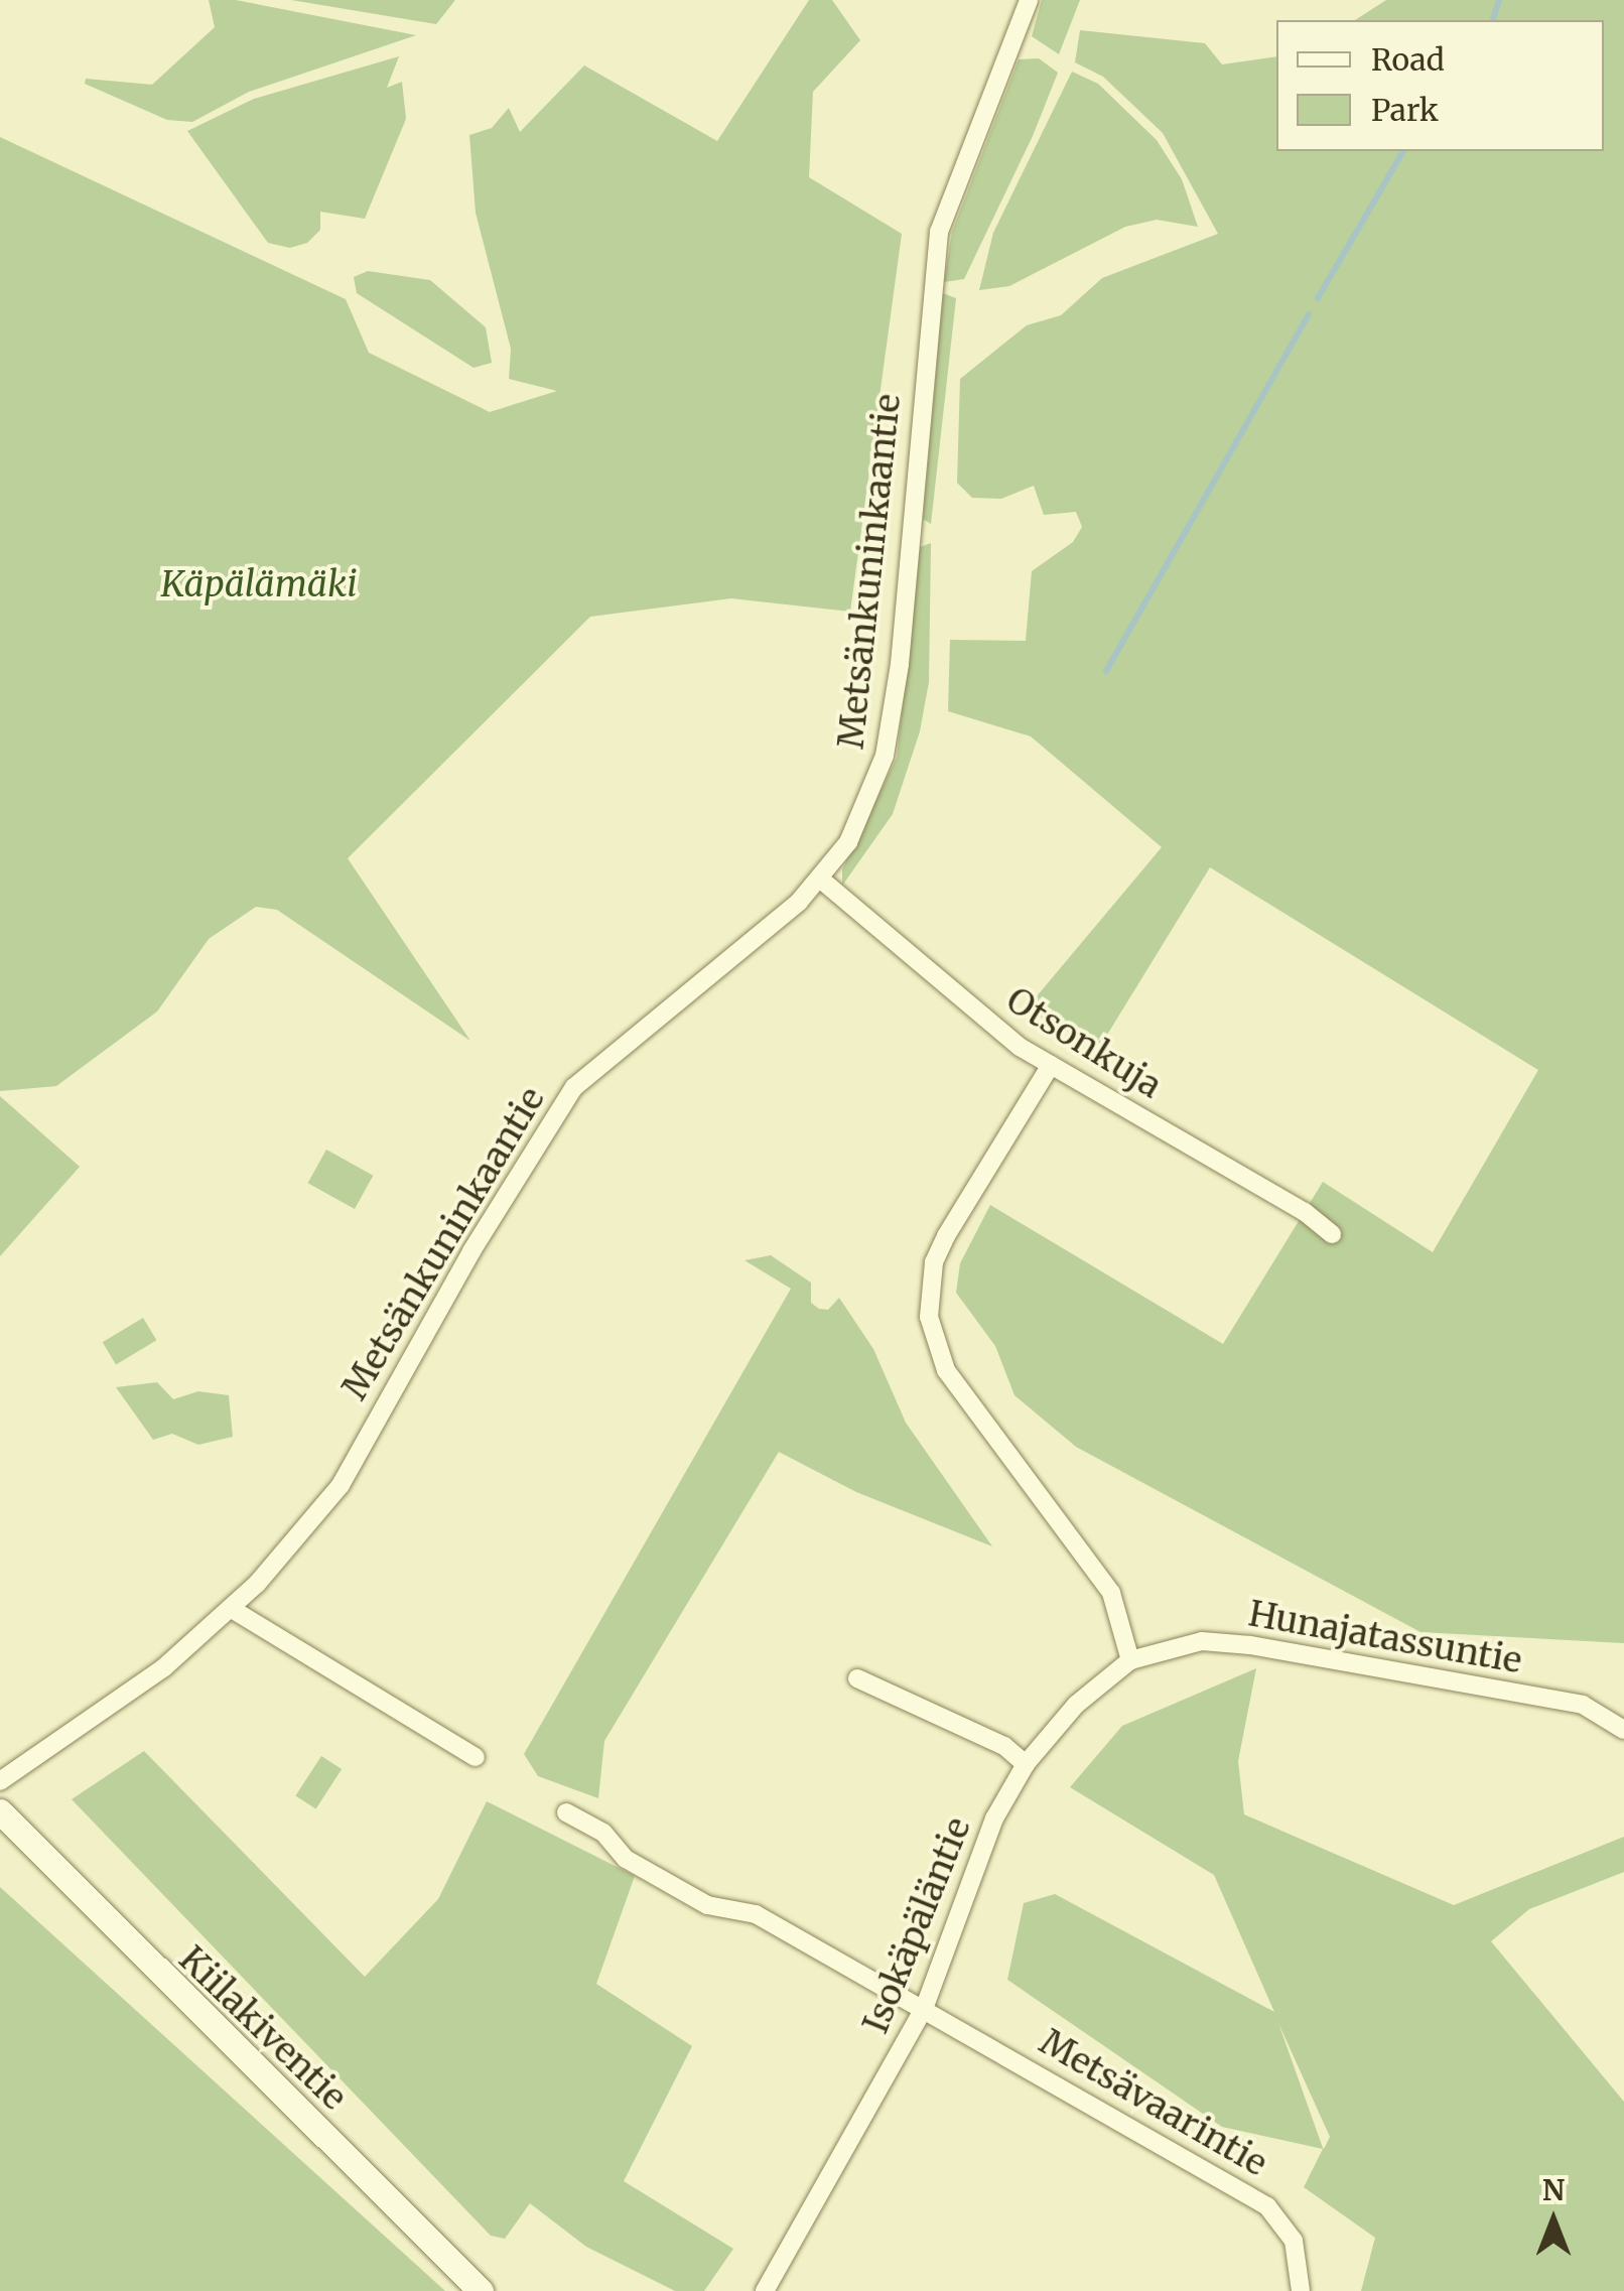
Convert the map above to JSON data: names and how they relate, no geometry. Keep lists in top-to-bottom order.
{
  "streets": {
    "street": [
      "Metsänkuninkaantie",
      "Otsonkuja",
      "Hunajatassuntie",
      "Isokäpäläntie",
      "Kiilakiventie",
      "Metsävaarintie"
    ]
  },
  "crossings": [
    ["Metsänkuninkaantie", "Otsonkuja"],
    ["Hunajatassuntie", "Isokäpäläntie"],
    ["Isokäpäläntie", "Metsävaarintie"]
  ],
  "parks": ["Käpälämäki"],
  "legend": ["Road", "Park"],
  "north": "top"
}
